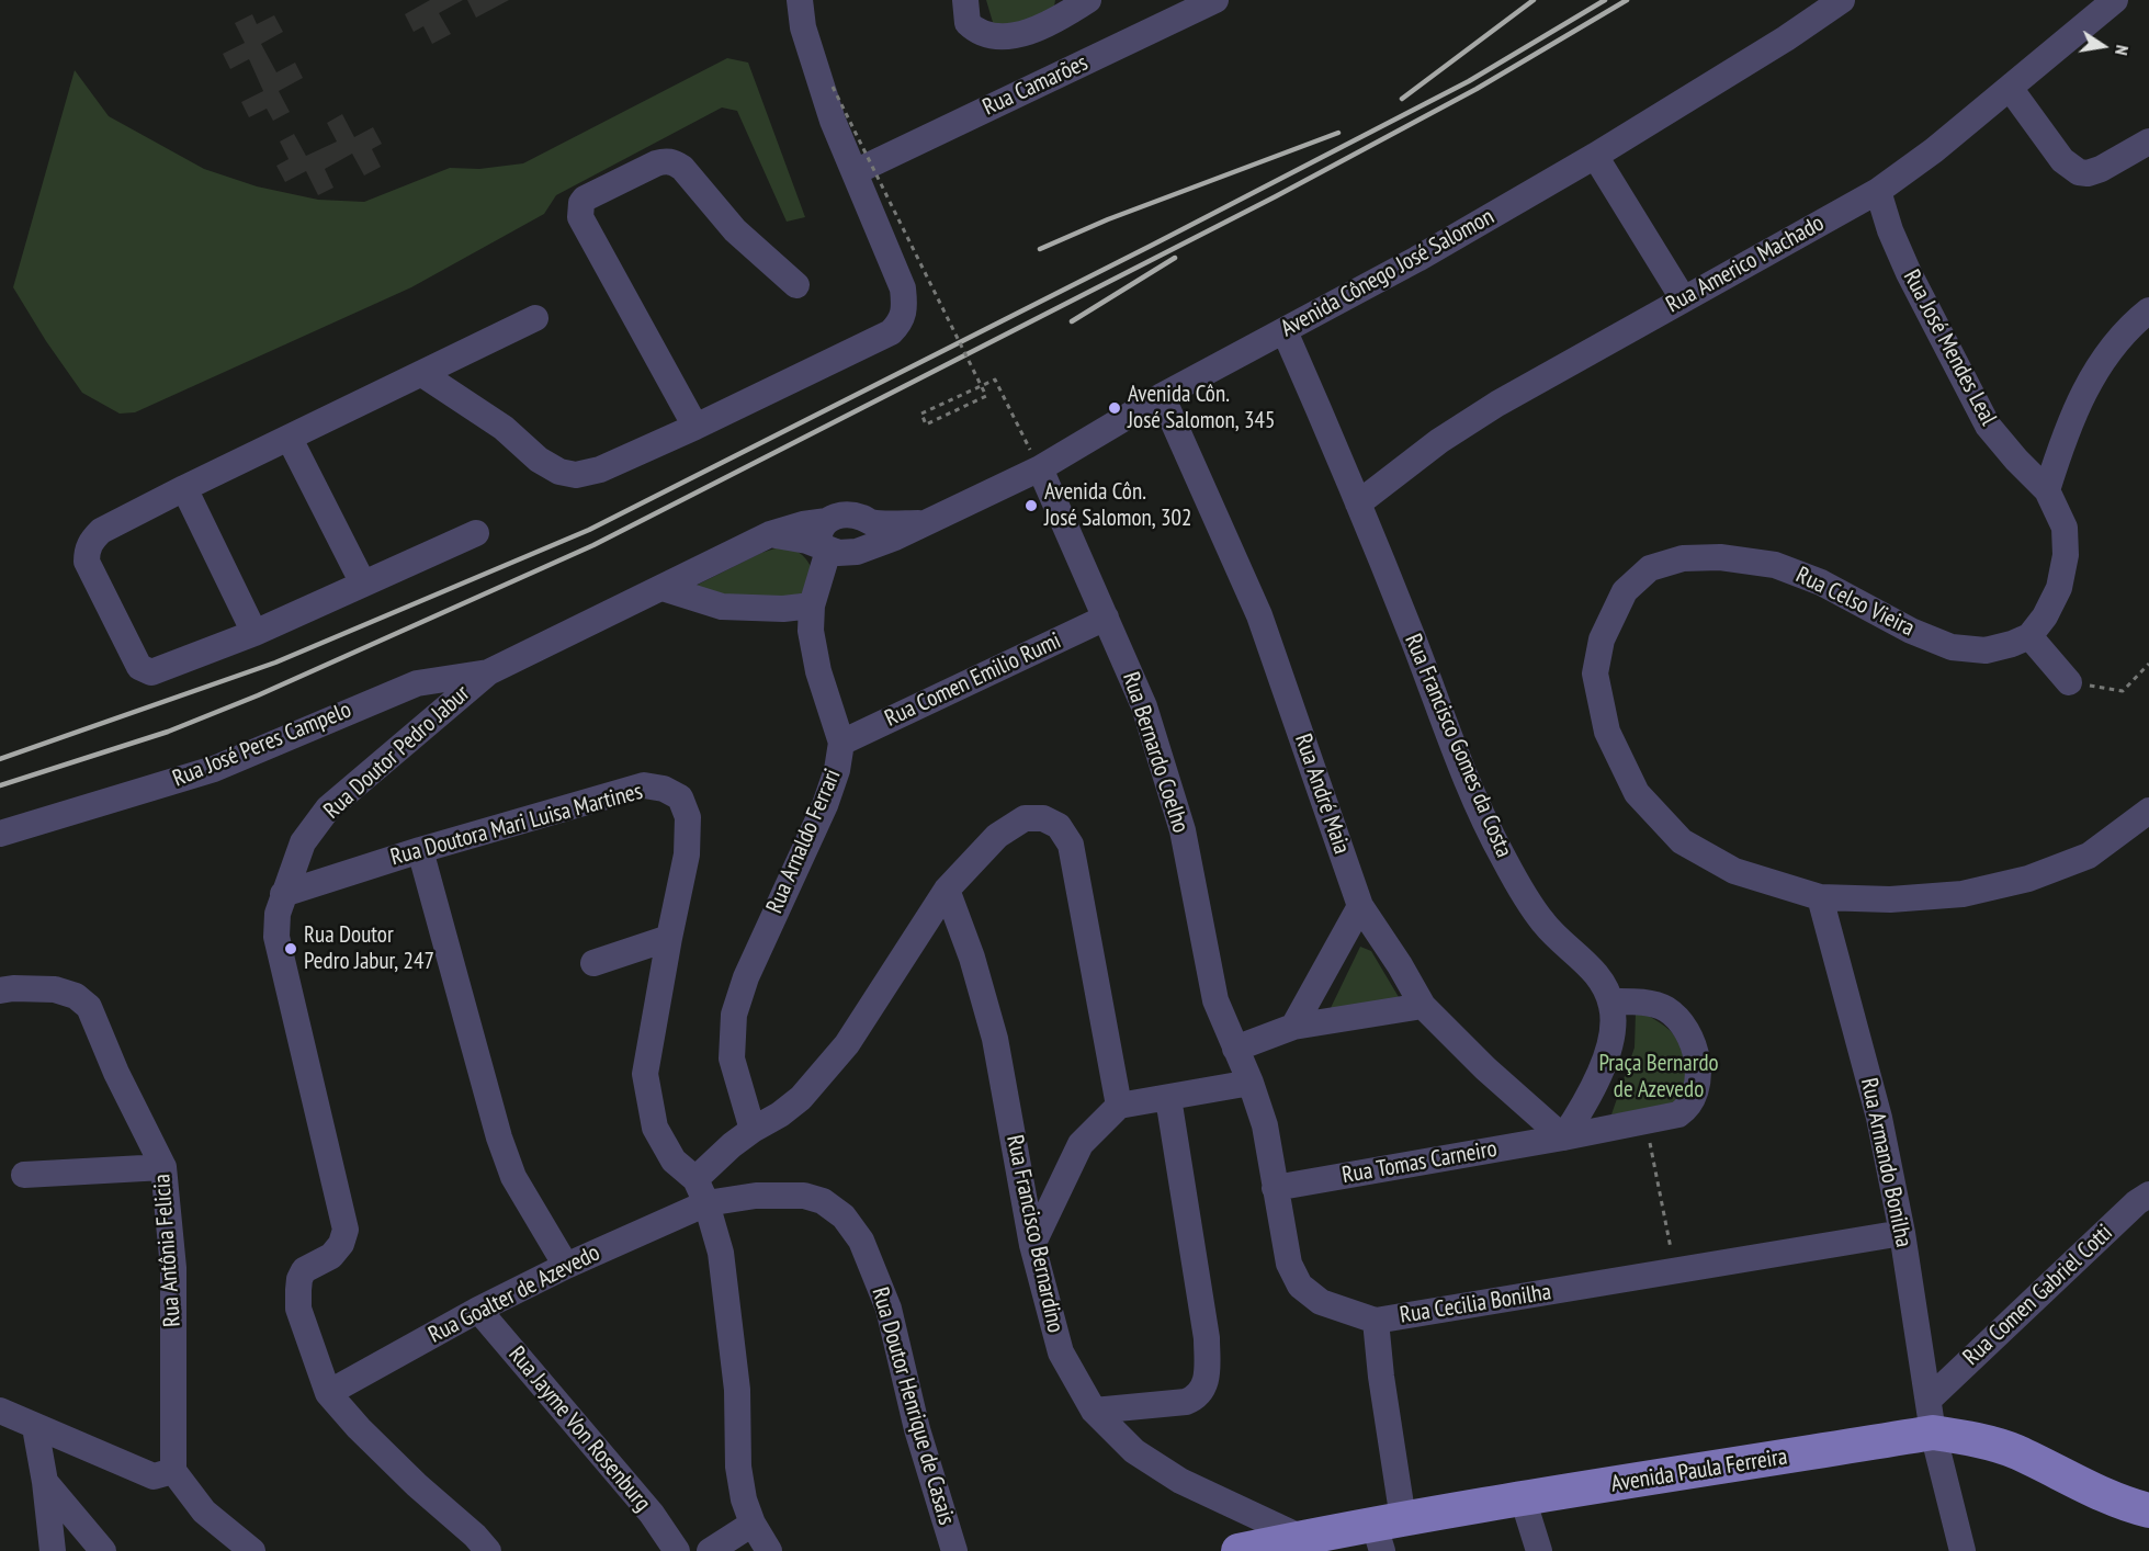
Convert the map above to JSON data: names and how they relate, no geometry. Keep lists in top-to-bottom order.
{
  "streets": {
    "main road": ["Avenida Paula Ferreira"],
    "street": [
      "Rua Camarões",
      "Rua Americo Machado",
      "Avenida Cônego José Salomon",
      "Rua José Mendes Leal",
      "Rua Celso Vieira",
      "Rua Comen Emilio Rumi",
      "Rua José Peres Campelo",
      "Rua Francisco Gomes da Costa",
      "Rua Doutor Pedro Jabur",
      "Rua Bernardo Coelho",
      "Rua André Maia",
      "Rua Doutora Mari Luisa Martines",
      "Rua Arnaldo Ferrari",
      "Rua Tomas Carneiro",
      "Rua Armando Bonilha",
      "Rua Francisco Bernardino",
      "Rua Antônia Felicia",
      "Rua Goalter de Azevedo",
      "Rua Comen Gabriel Cotti",
      "Rua Cecilia Bonilha",
      "Rua Doutor Henrique de Casais",
      "Rua Jayme Von Rosenburg"
    ]
  },
  "crossings": [
    ["Rua Americo Machado", "Rua José Mendes Leal"],
    ["Rua Americo Machado", "Rua Francisco Gomes da Costa"],
    ["Avenida Cônego José Salomon", "Rua Francisco Gomes da Costa"],
    ["Avenida Cônego José Salomon", "Rua Doutor Pedro Jabur"],
    ["Avenida Cônego José Salomon", "Rua Bernardo Coelho"],
    ["Avenida Cônego José Salomon", "Rua André Maia"],
    ["Avenida Cônego José Salomon", "Rua Arnaldo Ferrari"],
    ["Rua Celso Vieira", "Rua Armando Bonilha"],
    ["Rua Comen Emilio Rumi", "Rua Bernardo Coelho"],
    ["Rua Comen Emilio Rumi", "Rua Arnaldo Ferrari"],
    ["Rua José Peres Campelo", "Rua Doutor Pedro Jabur"],
    ["Rua Doutor Pedro Jabur", "Rua Doutora Mari Luisa Martines"],
    ["Rua Doutor Pedro Jabur", "Rua Arnaldo Ferrari"],
    ["Rua Doutor Pedro Jabur", "Rua Goalter de Azevedo"],
    ["Rua Bernardo Coelho", "Rua Cecilia Bonilha"],
    ["Rua André Maia", "Rua Tomas Carneiro"],
    ["Rua Doutora Mari Luisa Martines", "Rua Goalter de Azevedo"],
    ["Rua Doutora Mari Luisa Martines", "Rua Doutor Henrique de Casais"],
    ["Rua Tomas Carneiro", "Rua Cecilia Bonilha"],
    ["Rua Armando Bonilha", "Rua Comen Gabriel Cotti"],
    ["Rua Armando Bonilha", "Rua Cecilia Bonilha"],
    ["Rua Armando Bonilha", "Avenida Paula Ferreira"],
    ["Rua Francisco Bernardino", "Avenida Paula Ferreira"],
    ["Rua Goalter de Azevedo", "Rua Doutor Henrique de Casais"],
    ["Rua Goalter de Azevedo", "Rua Jayme Von Rosenburg"]
  ],
  "parks": ["Praça Bernardo de Azevedo"],
  "places": ["Avenida Côn. José Salomon, 345", "Avenida Côn. José Salomon, 302", "Rua Doutor Pedro Jabur, 247"],
  "north": "right"
}
